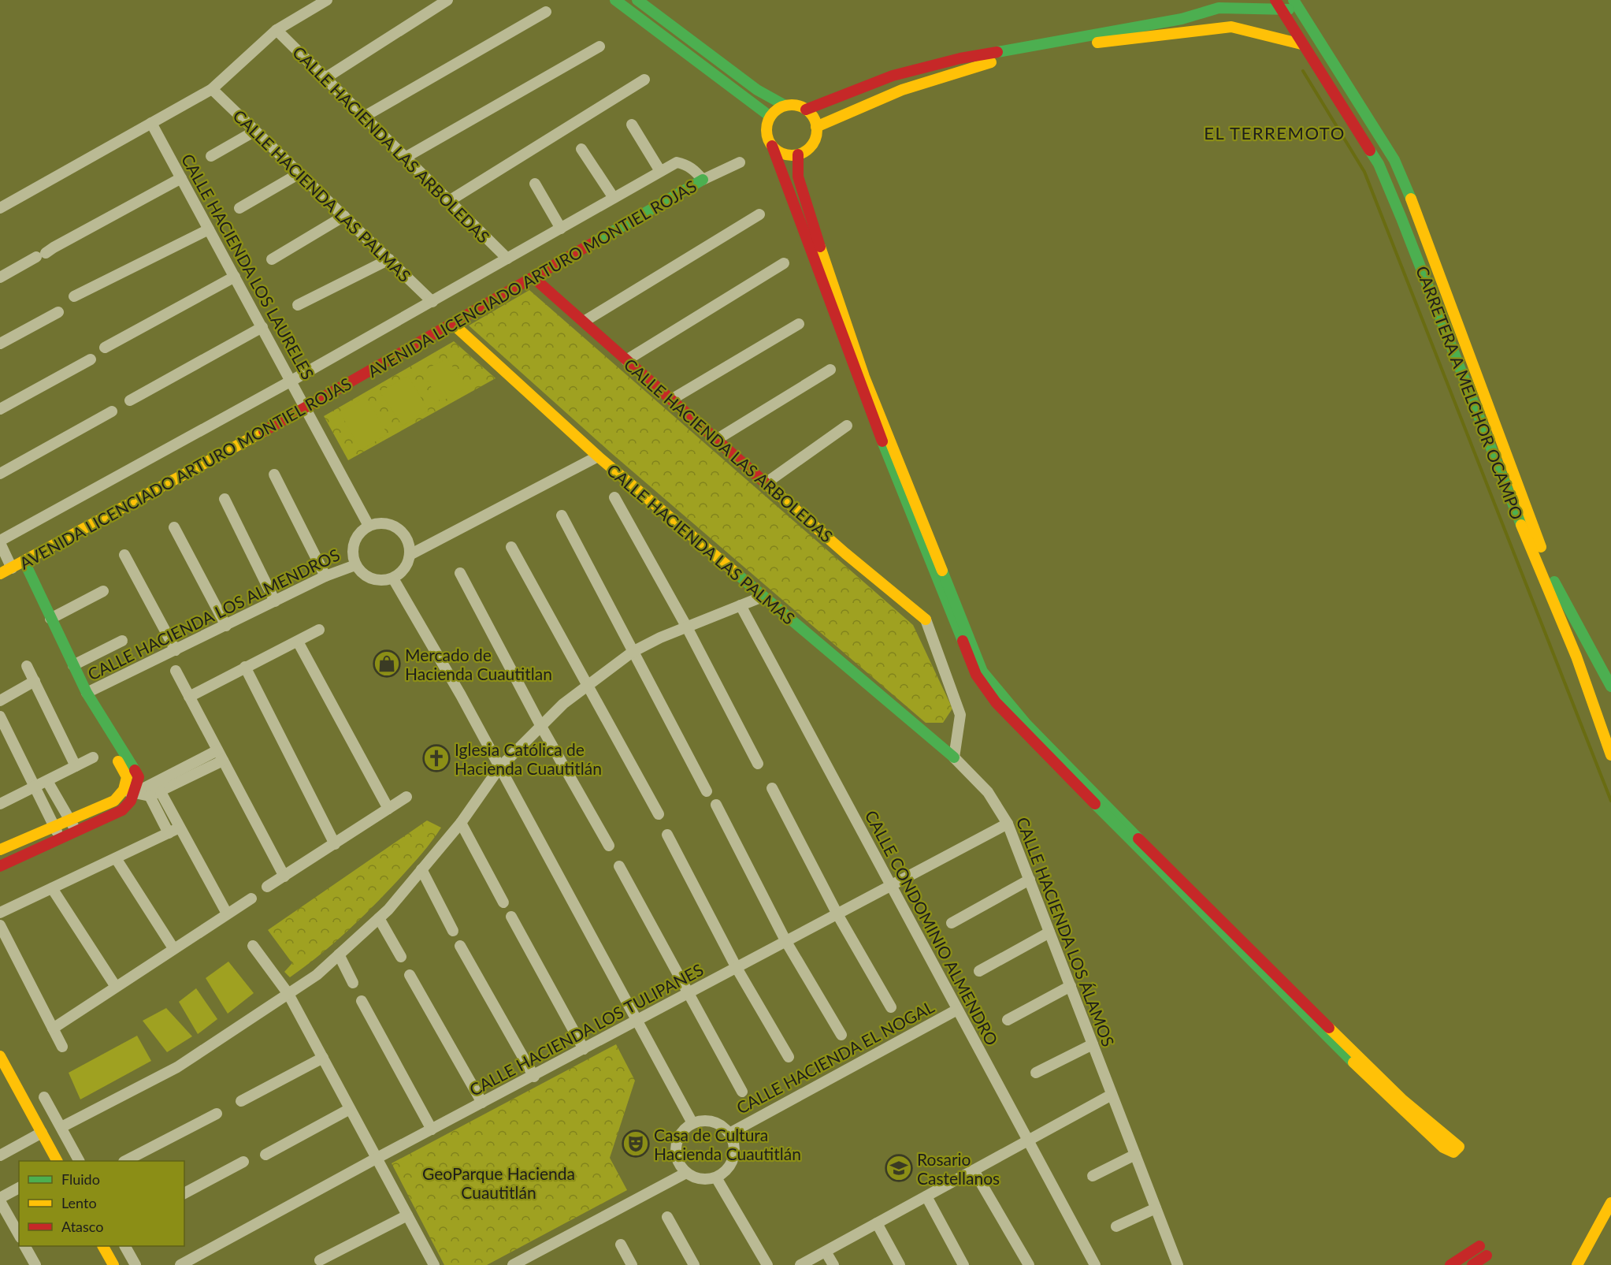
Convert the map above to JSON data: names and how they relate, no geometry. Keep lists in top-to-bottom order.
{
  "streets": {
    "main road": [
      "CALLE HACIENDA LAS ARBOLEDAS",
      "CALLE HACIENDA LAS PALMAS",
      "AVENIDA LICENCIADO ARTURO MONTIEL ROJAS",
      "CARRETERA A MELCHOR OCAMPO"
    ],
    "street": [
      "CALLE HACIENDA LOS LAURELES",
      "CALLE HACIENDA LOS ALMENDROS",
      "CALLE CONDOMINIO ALMENDRO",
      "CALLE HACIENDA LOS ÁLAMOS",
      "CALLE HACIENDA LOS TULIPANES",
      "CALLE HACIENDA EL NOGAL"
    ]
  },
  "crossings": [
    ["CALLE HACIENDA LAS ARBOLEDAS", "AVENIDA LICENCIADO ARTURO MONTIEL ROJAS"],
    ["CALLE HACIENDA LAS PALMAS", "AVENIDA LICENCIADO ARTURO MONTIEL ROJAS"],
    ["CALLE HACIENDA LAS PALMAS", "CALLE HACIENDA LOS ÁLAMOS"],
    ["CALLE HACIENDA LOS LAURELES", "AVENIDA LICENCIADO ARTURO MONTIEL ROJAS"],
    ["CALLE HACIENDA LOS LAURELES", "CALLE HACIENDA LOS ALMENDROS"],
    ["CALLE CONDOMINIO ALMENDRO", "CALLE HACIENDA LOS TULIPANES"],
    ["CALLE CONDOMINIO ALMENDRO", "CALLE HACIENDA EL NOGAL"],
    ["CALLE HACIENDA LOS ÁLAMOS", "CALLE HACIENDA LOS TULIPANES"]
  ],
  "districts": ["EL TERREMOTO"],
  "parks": ["GeoParque Hacienda Cuautitlán"],
  "places": {
    "shop": ["Mercado de Hacienda Cuautitlan"],
    "church": ["Iglesia Católica de Hacienda Cuautitlán"],
    "theatre": ["Casa de Cultura Hacienda Cuautitlán"],
    "school or university": ["Rosario Castellanos"]
  },
  "legend": ["Fluido", "Lento", "Atasco"]
}
